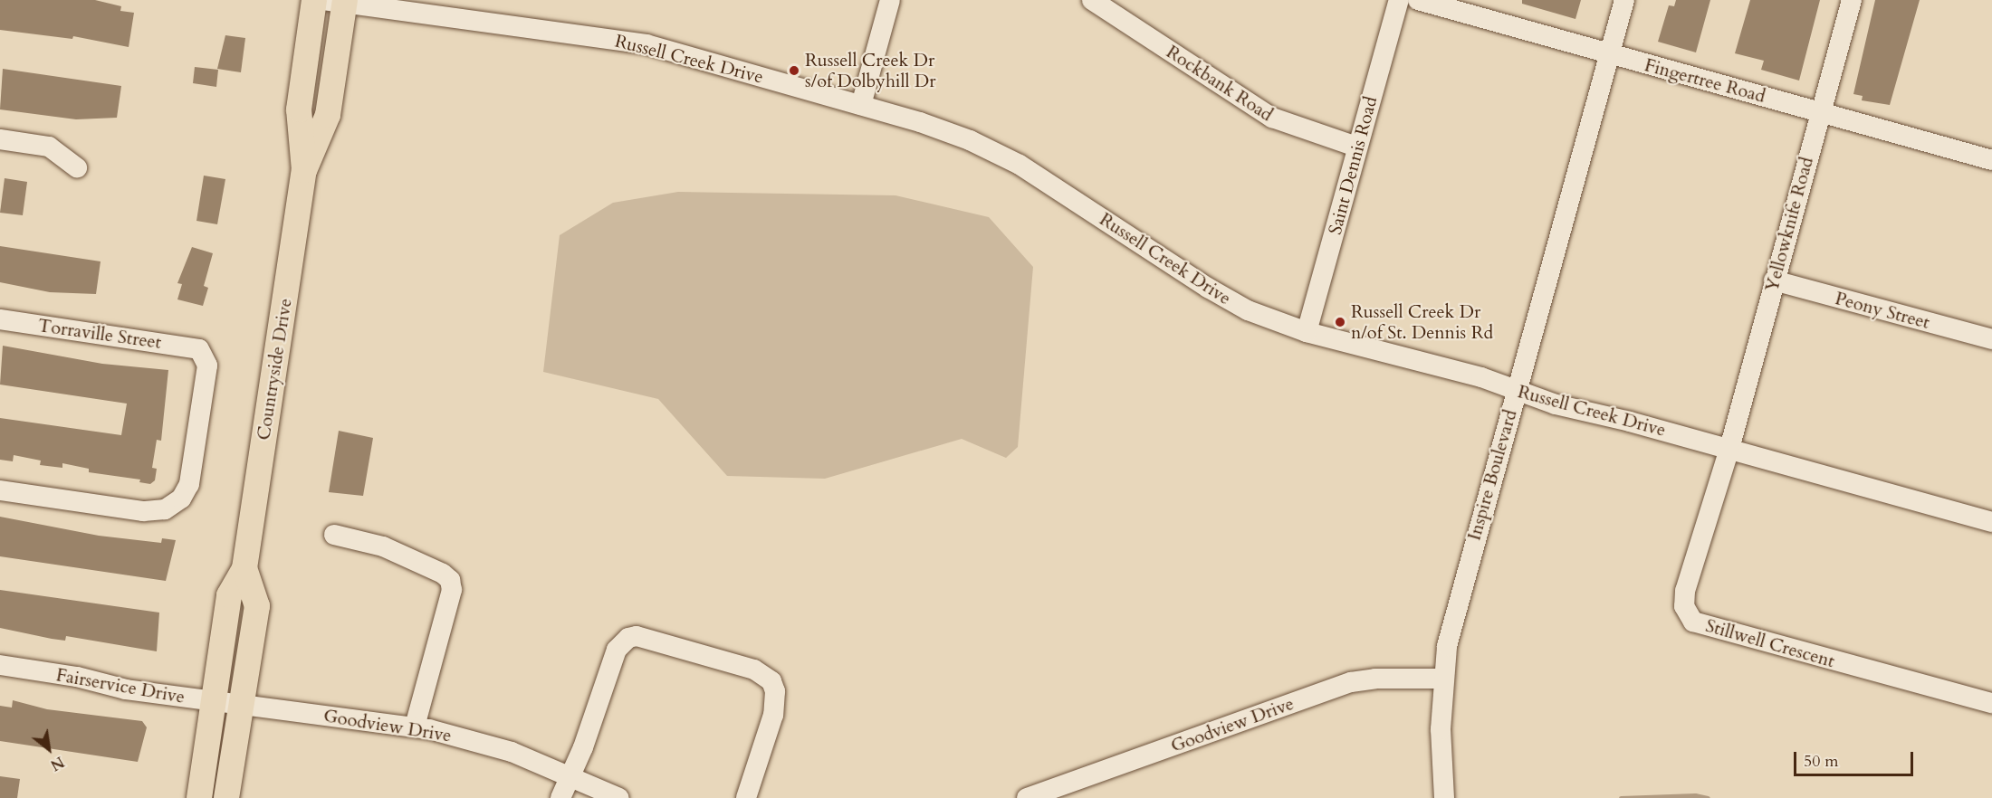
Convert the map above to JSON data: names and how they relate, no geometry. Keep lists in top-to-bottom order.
{
  "streets": {
    "main road": ["Countryside Drive"],
    "street": [
      "Russell Creek Drive",
      "Fingertree Road",
      "Rockbank Road",
      "Saint Dennis Road",
      "Yellowknife Road",
      "Peony Street",
      "Torraville Street",
      "Inspire Boulevard",
      "Stillwell Crescent",
      "Fairservice Drive",
      "Goodview Drive"
    ]
  },
  "crossings": [
    ["Russell Creek Drive", "Saint Dennis Road"],
    ["Russell Creek Drive", "Yellowknife Road"],
    ["Russell Creek Drive", "Countryside Drive"],
    ["Russell Creek Drive", "Inspire Boulevard"],
    ["Russell Creek Drive", "Stillwell Crescent"],
    ["Fingertree Road", "Yellowknife Road"],
    ["Fingertree Road", "Inspire Boulevard"],
    ["Rockbank Road", "Saint Dennis Road"],
    ["Yellowknife Road", "Peony Street"],
    ["Yellowknife Road", "Stillwell Crescent"],
    ["Countryside Drive", "Fairservice Drive"],
    ["Countryside Drive", "Goodview Drive"],
    ["Inspire Boulevard", "Goodview Drive"],
    ["Fairservice Drive", "Goodview Drive"]
  ],
  "places": ["Russell Creek Dr s/of Dolbyhill Dr", "Russell Creek Dr n/of St. Dennis Rd"],
  "scale_bar": "50 m",
  "north": "bottom right"
}
